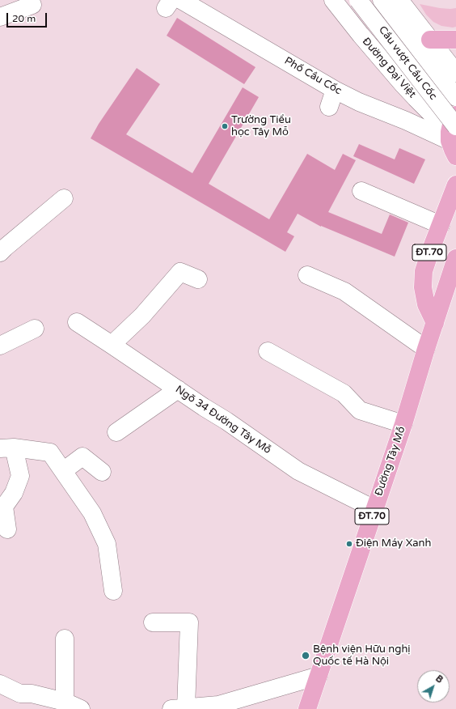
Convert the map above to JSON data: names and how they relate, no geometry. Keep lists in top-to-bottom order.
{
  "streets": {
    "main road": ["ĐT.70", "Đường Tây Mỗ"],
    "street": [
      "Cầu vượt Cầu Cốc",
      "Đường Đại Việt",
      "Phố Cầu Cốc",
      "Ngõ 34 Đường Tây Mỗ"
    ]
  },
  "crossings": [
    ["Cầu vượt Cầu Cốc", "Đường Đại Việt"],
    ["Cầu vượt Cầu Cốc", "Phố Cầu Cốc"],
    ["Đường Đại Việt", "Phố Cầu Cốc"],
    ["ĐT.70", "Đường Tây Mỗ"],
    ["Ngõ 34 Đường Tây Mỗ", "Đường Tây Mỗ"]
  ],
  "places": ["Trường Tiểu học Tây Mỗ", "Điện Máy Xanh", "Bệnh viện Hữu nghị Quốc tế Hà Nội"],
  "scale_bar": "20 m",
  "north": "top right"
}
